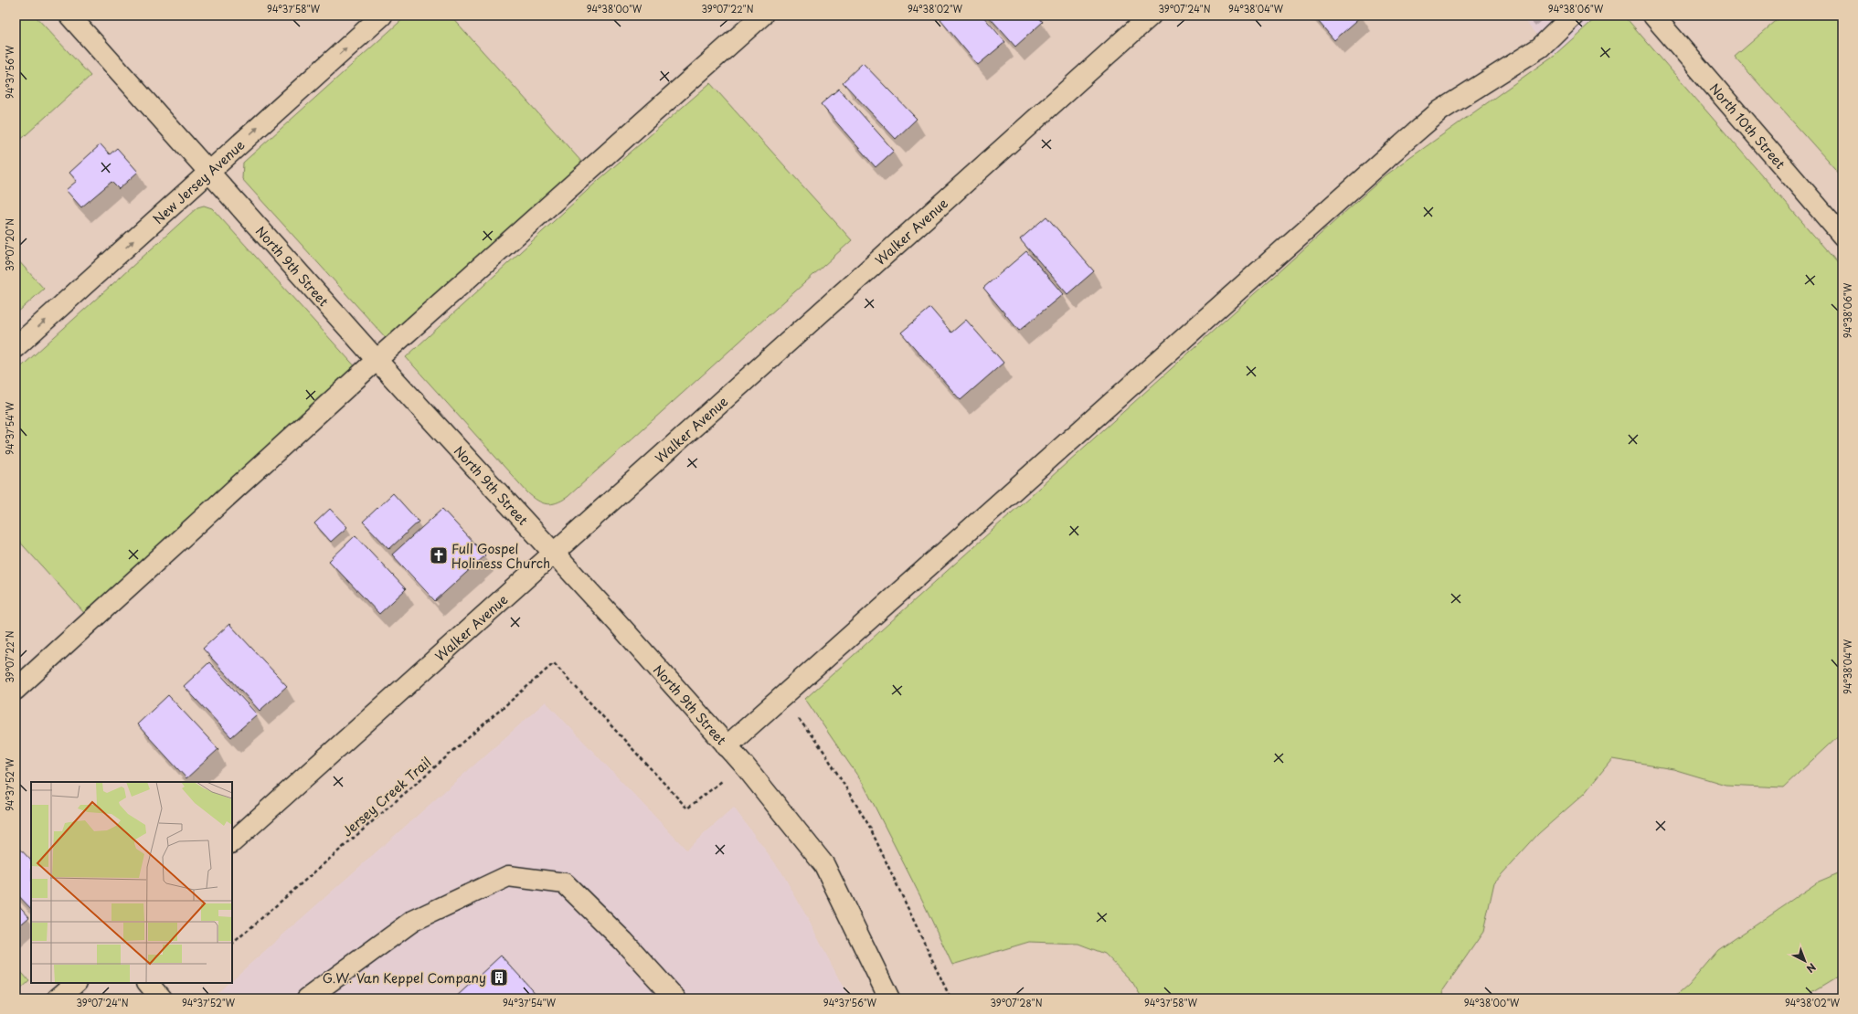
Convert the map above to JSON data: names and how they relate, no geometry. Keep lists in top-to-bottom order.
{
  "streets": {
    "street": [
      "North 10th Street",
      "New Jersey Avenue",
      "Walker Avenue",
      "North 9th Street"
    ],
    "path": ["Jersey Creek Trail"]
  },
  "crossings": [
    ["New Jersey Avenue", "North 9th Street"],
    ["Walker Avenue", "North 9th Street"]
  ],
  "one_way": ["New Jersey Avenue"],
  "places": {
    "church": ["Full Gospel Holiness Church"],
    "building": ["G.W. Van Keppel Company"]
  },
  "north": "bottom right",
  "coordinates": [
    "94°37'58\"W",
    "94°38'00\"W",
    "39°07'22\"N",
    "94°38'02\"W",
    "39°07'24\"N",
    "94°38'04\"W",
    "94°38'06\"W",
    "94°37'56\"W",
    "39°07'20\"N",
    "94°37'54\"W",
    "94°37'52\"W",
    "39°07'28\"N"
  ]
}
